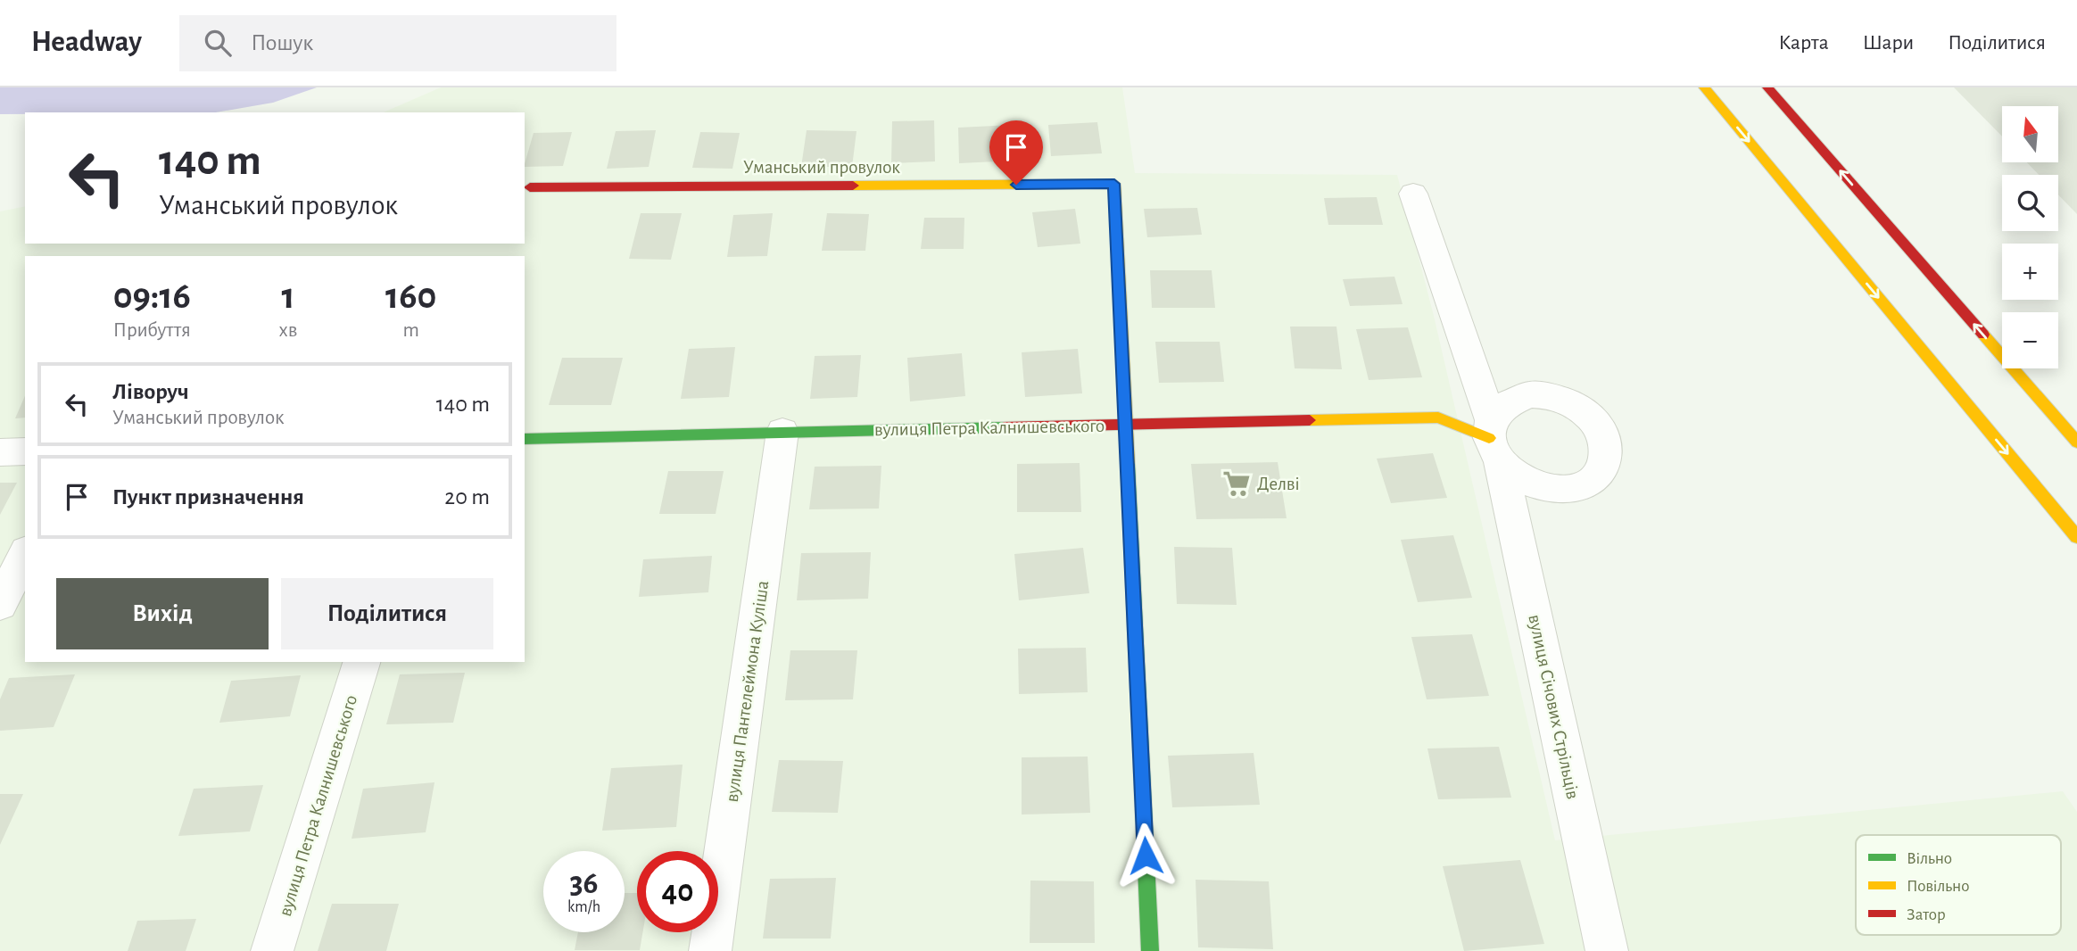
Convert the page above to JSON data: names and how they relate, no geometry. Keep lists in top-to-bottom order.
{
  "streets": {
    "main road": ["Уманський провулок", "вулиця Петра Калнишевського"],
    "street": ["вулиця Пантелеймона Куліша", "вулиця Січових Стрільців"]
  },
  "crossings": [
    ["Уманський провулок", "вулиця Петра Калнишевського"],
    ["вулиця Петра Калнишевського", "вулиця Пантелеймона Куліша"],
    ["вулиця Петра Калнишевського", "вулиця Січових Стрільців"]
  ],
  "places": {
    "supermarket": ["Делві"]
  },
  "legend": ["Вільно", "Повільно", "Затор"],
  "north": "top",
  "page": {
    "header": "Headway",
    "search": "Пошук",
    "nav": ["Карта", "Шари", "Поділитися"],
    "map_buttons": ["+", "−"],
    "turn": ["140 m", "Уманський провулок"],
    "eta": [
      "09:16",
      "Прибуття",
      "1",
      "хв",
      "160",
      "m"
    ],
    "list": [
      {
        "name": "Ліворуч",
        "note": "Уманський провулок",
        "value": "140 m"
      },
      {
        "name": "Пункт призначення",
        "value": "20 m"
      }
    ],
    "buttons": ["Вихід", "Поділитися"],
    "speed": "36 km/h",
    "limit": "40"
  }
}
